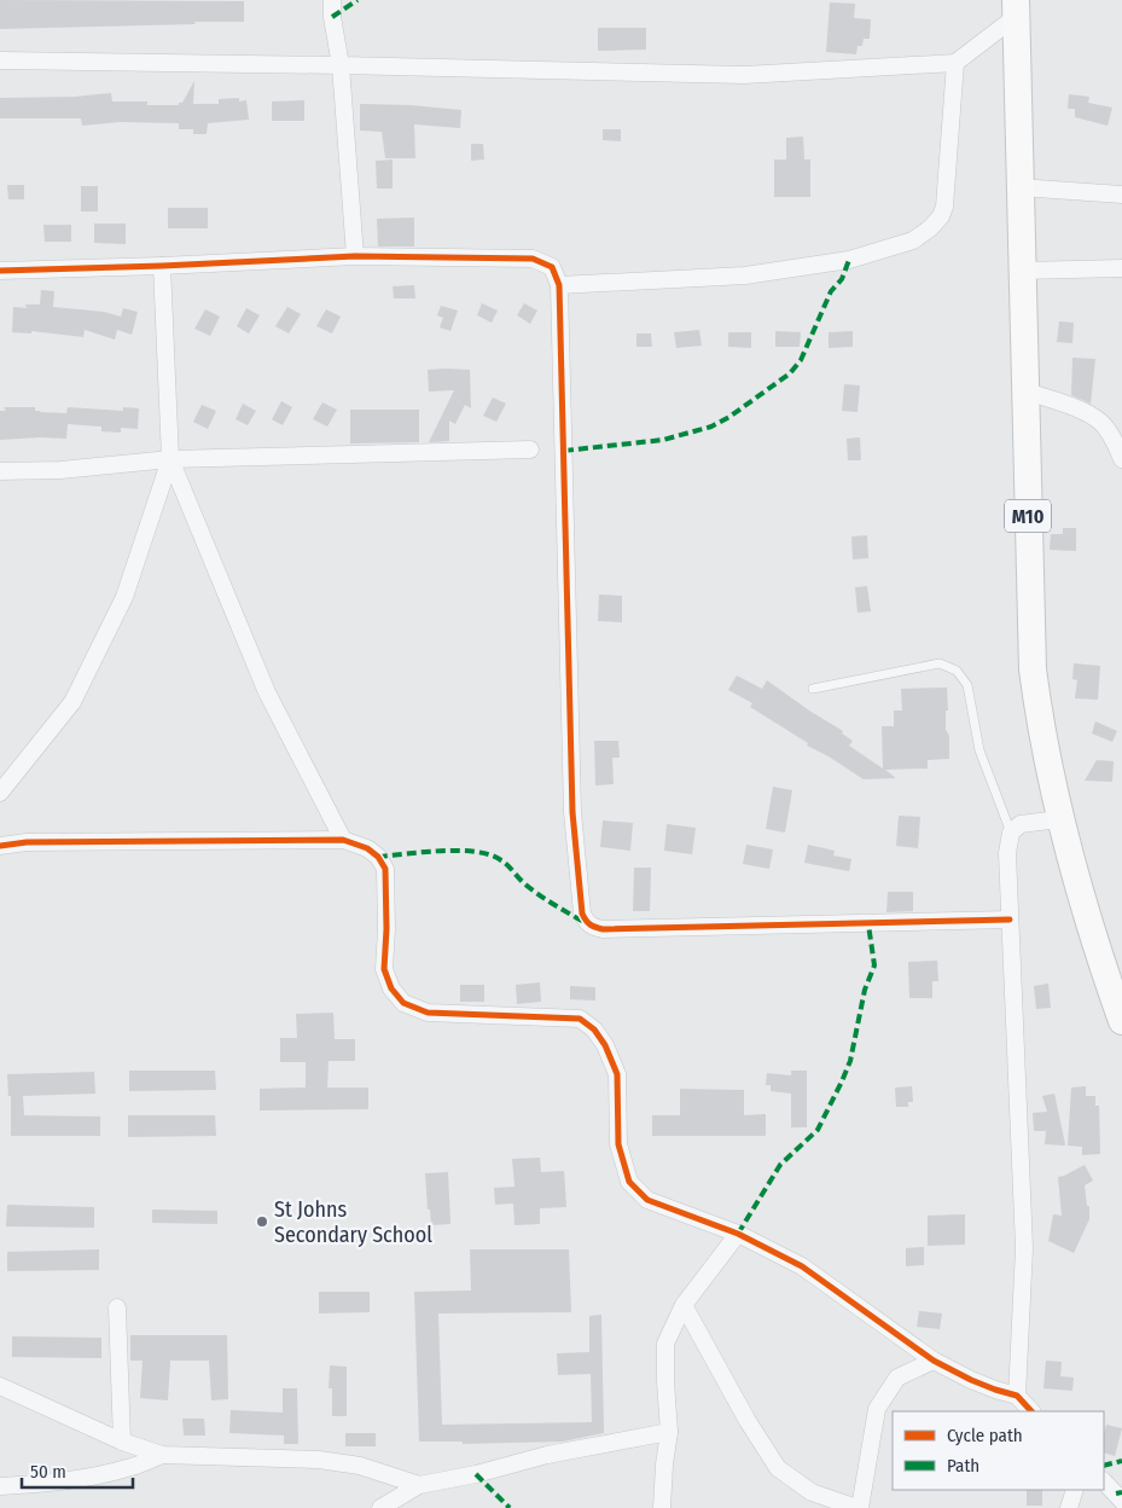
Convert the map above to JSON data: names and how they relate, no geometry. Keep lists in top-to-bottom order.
{
  "streets": {
    "main road": ["M10"]
  },
  "places": ["St Johns Secondary School"],
  "legend": ["Cycle path", "Path"],
  "scale_bar": "50 m"
}
